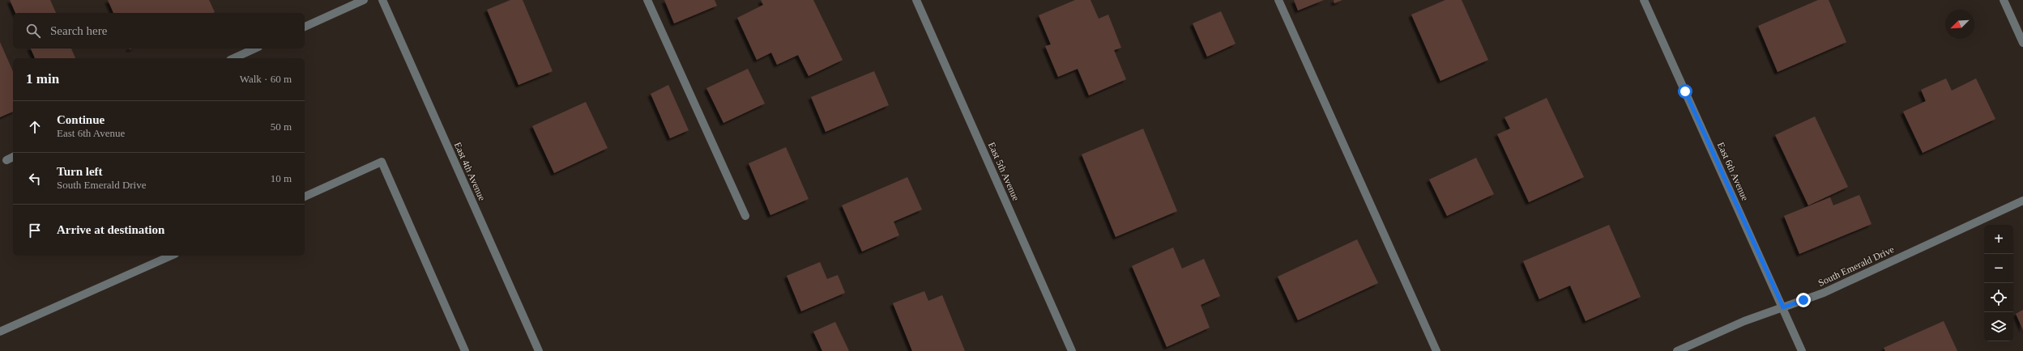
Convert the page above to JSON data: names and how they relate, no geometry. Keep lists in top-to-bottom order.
{
  "streets": {
    "street": [
      "East 4th Avenue",
      "East 5th Avenue",
      "East 6th Avenue",
      "South Emerald Drive"
    ]
  },
  "crossings": [
    ["East 6th Avenue", "South Emerald Drive"]
  ],
  "north": "bottom left",
  "page": {
    "search": "Search here",
    "heading": ["1 min", "Walk · 60 m"],
    "list": [
      ["Continue", "East 6th Avenue", "50 m"],
      ["Turn left", "South Emerald Drive", "10 m"],
      "Arrive at destination"
    ],
    "map_buttons": ["+", "−"]
  }
}
